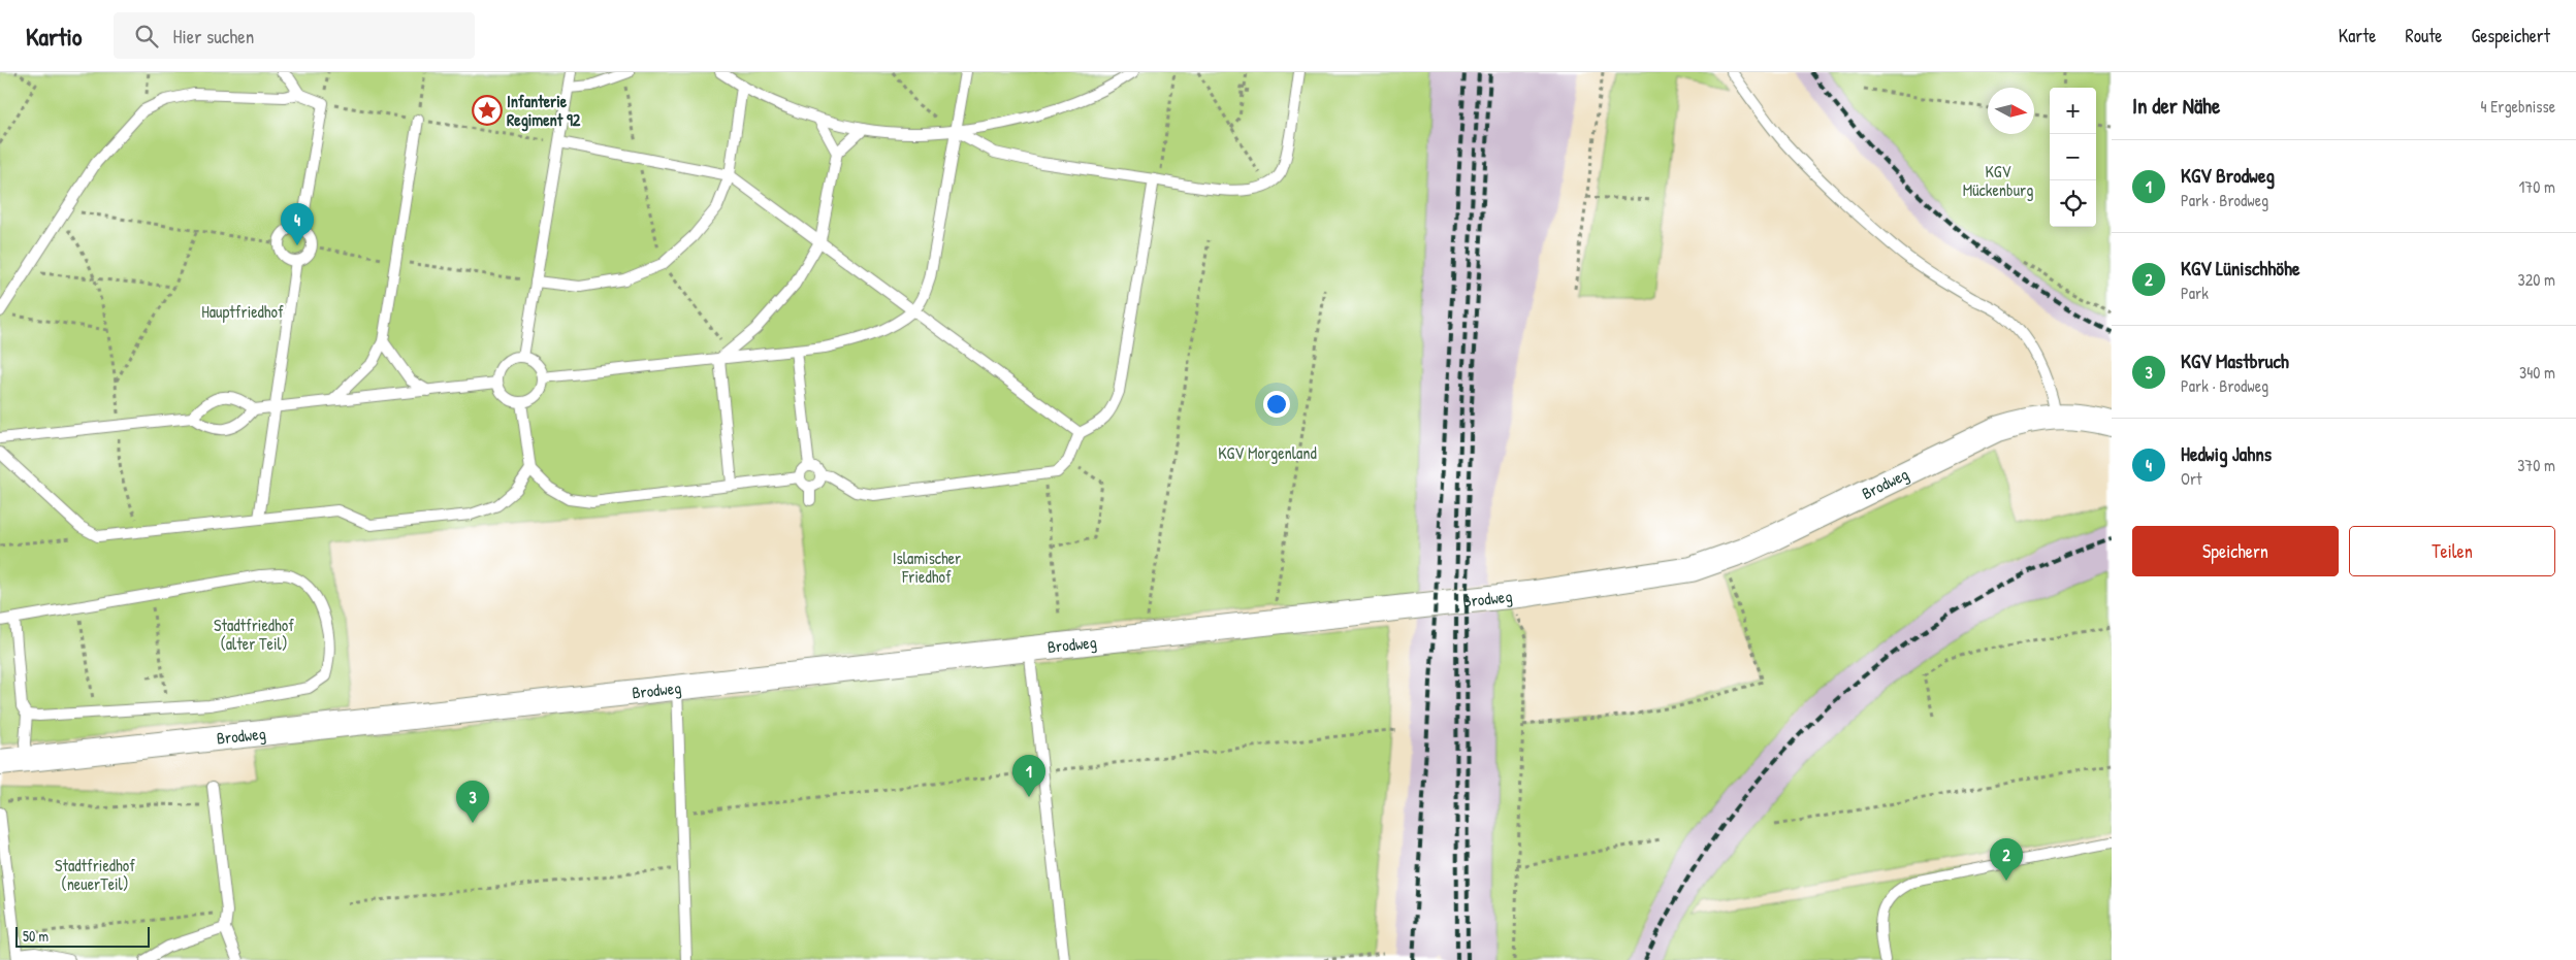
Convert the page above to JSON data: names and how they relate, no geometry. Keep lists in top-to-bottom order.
{
  "streets": {
    "street": ["Brodweg"]
  },
  "parks": [
    "KGV Mückenburg",
    "Hauptfriedhof",
    "KGV Morgenland",
    "Islamischer Friedhof",
    "Stadtfriedhof (alter Teil)",
    "Stadtfriedhof (neuerTeil)"
  ],
  "places": {
    "place": ["Infanterie Regiment 92"]
  },
  "scale_bar": "50 m",
  "north": "right",
  "page": {
    "header": "Kartio",
    "search": "Hier suchen",
    "nav": ["Karte", "Route", "Gespeichert"],
    "heading": ["In der Nähe", "4 Ergebnisse"],
    "map_buttons": ["+", "−"],
    "list": [
      {
        "mark": "1",
        "name": "KGV Brodweg",
        "note": "Park · Brodweg",
        "value": "170 m"
      },
      {
        "mark": "2",
        "name": "KGV Lünischhöhe",
        "note": "Park",
        "value": "320 m"
      },
      {
        "mark": "3",
        "name": "KGV Mastbruch",
        "note": "Park · Brodweg",
        "value": "340 m"
      },
      {
        "mark": "4",
        "name": "Hedwig Jahns",
        "note": "Ort",
        "value": "370 m"
      }
    ],
    "pins": [
      "4",
      "1",
      "3",
      "2"
    ],
    "buttons": ["Speichern", "Teilen"],
    "scale": "50 m"
  }
}
